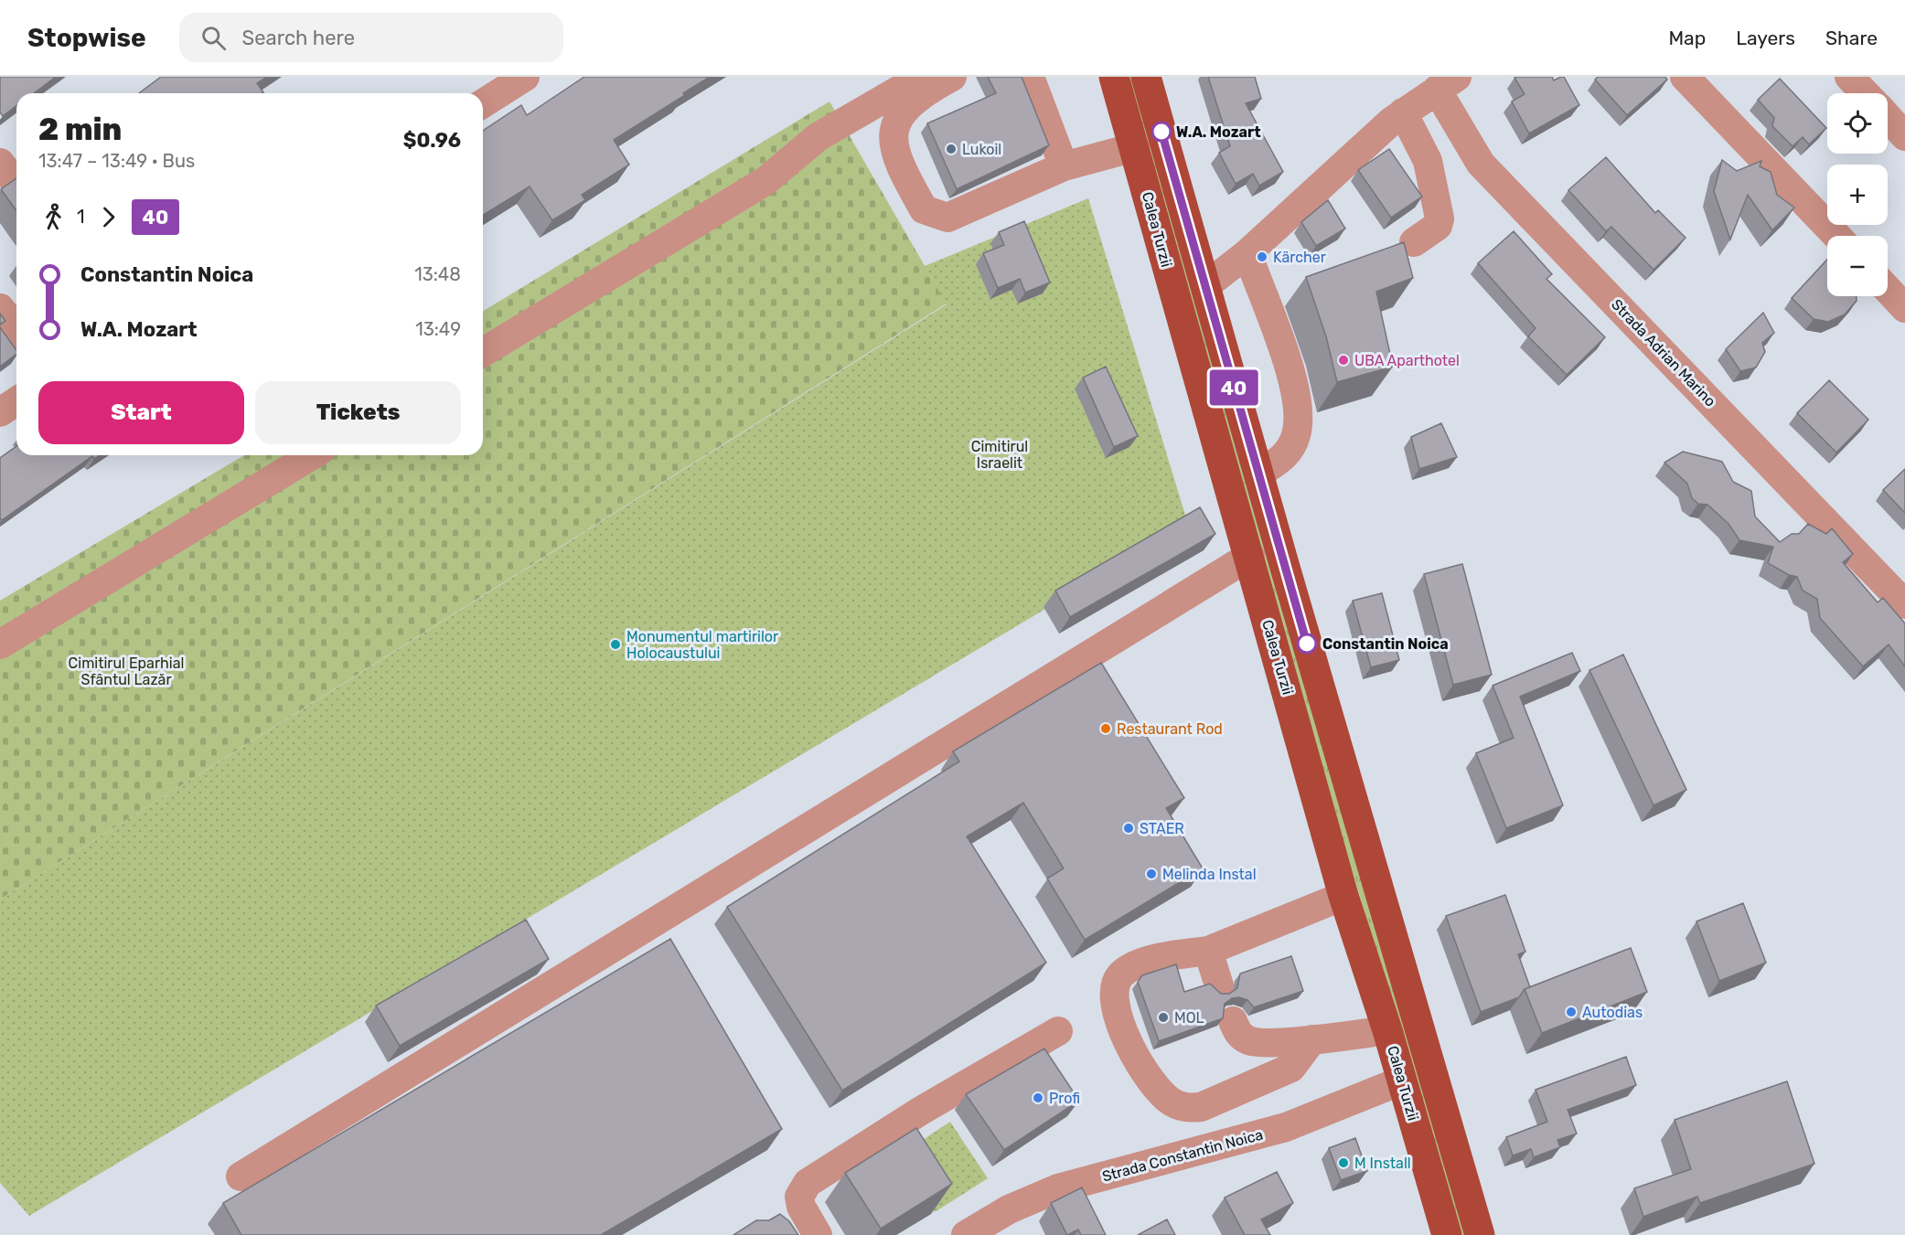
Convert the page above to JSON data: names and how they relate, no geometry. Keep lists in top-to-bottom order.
{
  "streets": {
    "main road": ["Calea Turzii"],
    "street": ["Strada Adrian Marino", "Strada Constantin Noica"]
  },
  "crossings": [
    ["Calea Turzii", "Strada Constantin Noica"]
  ],
  "parks": ["Cimitirul Israelit", "Cimitirul Eparhial Sfântul Lazăr"],
  "places": [
    "W.A. Mozart",
    "Lukoil",
    "Kärcher",
    "UBA Aparthotel",
    "Constantin Noica",
    "Monumentul martirilor Holocaustului",
    "Restaurant Rod",
    "STAER",
    "Melinda Instal",
    "Autodias",
    "MOL",
    "Profi",
    "M Install"
  ],
  "lines": ["bus line 40"],
  "page": {
    "header": "Stopwise",
    "search": "Search here",
    "nav": ["Map", "Layers", "Share"],
    "on_map": "40",
    "map_buttons": ["+", "−"],
    "heading": ["2 min", "13:47 – 13:49 · Bus", "$0.96"],
    "legs": ["1", "40"],
    "list": [
      {
        "name": "Constantin Noica",
        "value": "13:48"
      },
      {
        "name": "W.A. Mozart",
        "value": "13:49"
      }
    ],
    "buttons": ["Start", "Tickets"]
  }
}
